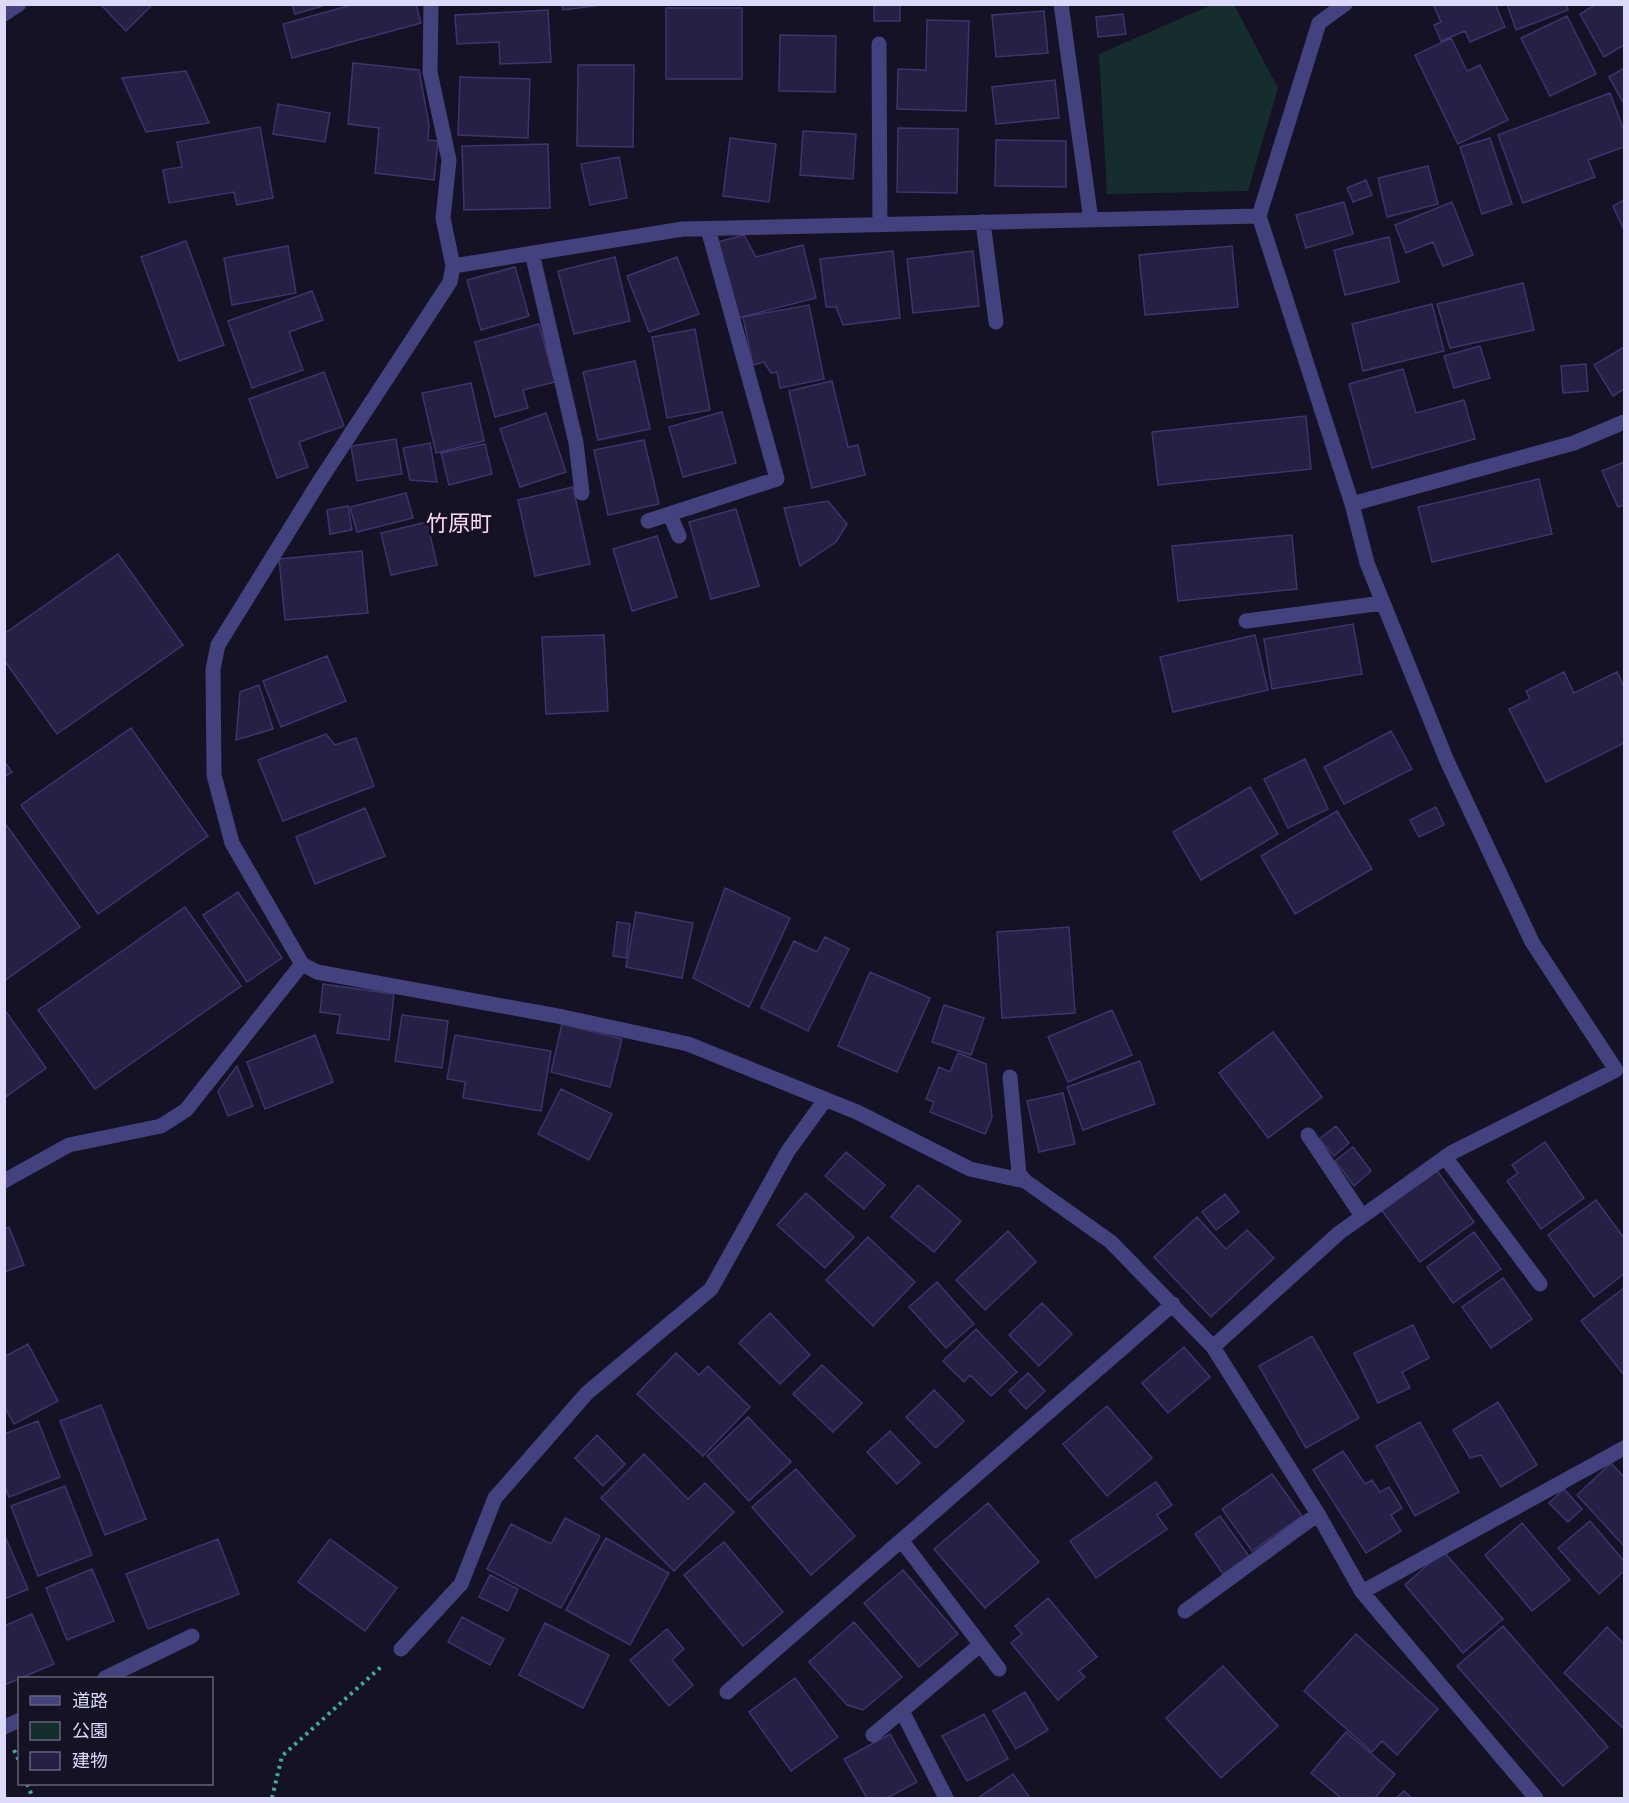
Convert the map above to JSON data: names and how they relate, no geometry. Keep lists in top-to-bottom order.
{
  "districts": ["竹原町"],
  "legend": ["道路", "公園", "建物"]
}
